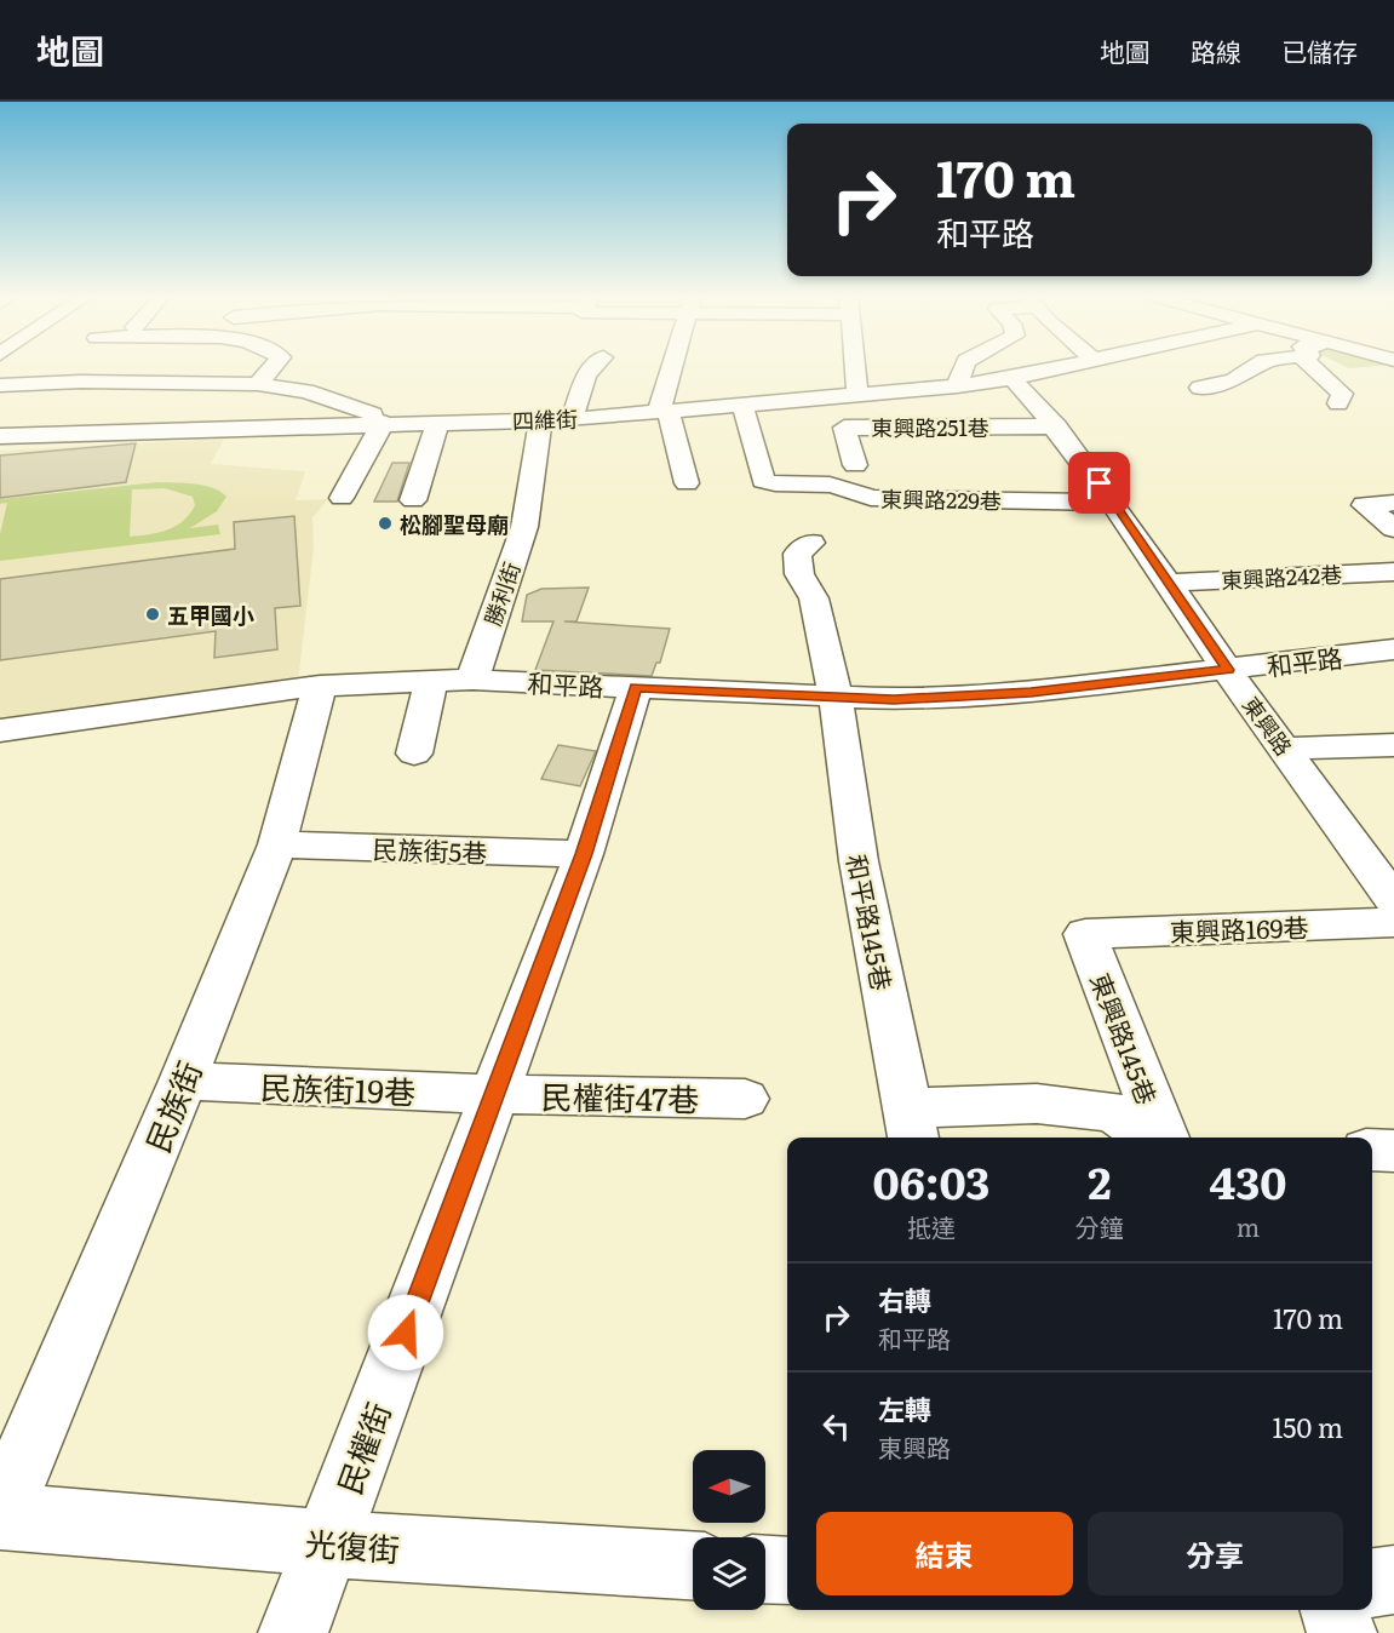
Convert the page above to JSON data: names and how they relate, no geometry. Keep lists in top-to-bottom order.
{
  "streets": {
    "street": [
      "四維街",
      "東興路251巷",
      "東興路229巷",
      "東興路242巷",
      "勝利街",
      "和平路",
      "東興路",
      "民族街5巷",
      "和平路145巷",
      "東興路169巷",
      "東興路145巷",
      "民族街19巷",
      "民權街47巷",
      "民族街",
      "民權街",
      "光復街"
    ]
  },
  "crossings": [
    ["四維街", "東興路229巷"],
    ["四維街", "勝利街"],
    ["四維街", "東興路"],
    ["東興路251巷", "東興路"],
    ["東興路229巷", "東興路"],
    ["東興路242巷", "東興路"],
    ["勝利街", "和平路"],
    ["和平路", "東興路"],
    ["和平路", "和平路145巷"],
    ["和平路", "民族街"],
    ["和平路", "民權街"],
    ["民族街5巷", "民族街"],
    ["民族街5巷", "民權街"],
    ["和平路145巷", "東興路145巷"],
    ["東興路169巷", "東興路145巷"],
    ["民族街19巷", "民權街47巷"],
    ["民族街19巷", "民族街"],
    ["民族街19巷", "民權街"],
    ["民權街47巷", "民權街"],
    ["民族街", "光復街"],
    ["民權街", "光復街"]
  ],
  "places": ["松腳聖母廟", "五甲國小"],
  "north": "left",
  "page": {
    "header": "地圖",
    "nav": ["地圖", "路線", "已儲存"],
    "turn": ["170 m", "和平路"],
    "eta": [
      "06:03",
      "抵達",
      "2",
      "分鐘",
      "430",
      "m"
    ],
    "list": [
      {
        "name": "右轉",
        "note": "和平路",
        "value": "170 m"
      },
      {
        "name": "左轉",
        "note": "東興路",
        "value": "150 m"
      }
    ],
    "buttons": ["結束", "分享"]
  }
}
